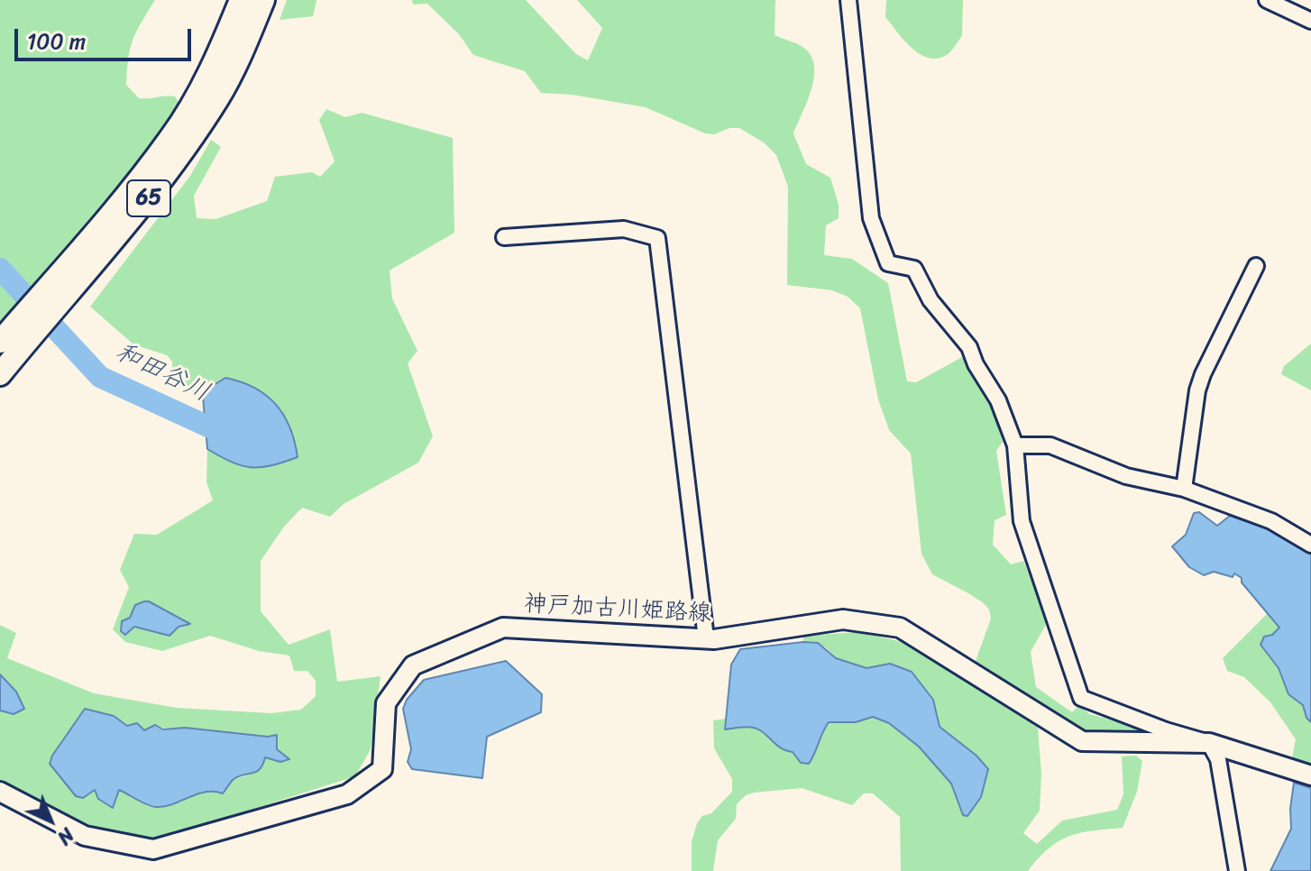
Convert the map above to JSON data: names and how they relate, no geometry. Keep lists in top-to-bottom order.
{
  "streets": {
    "main road": ["65"],
    "street": ["神戸加古川姫路線"]
  },
  "water": ["和田谷川"],
  "scale_bar": "100 m",
  "north": "bottom right"
}
